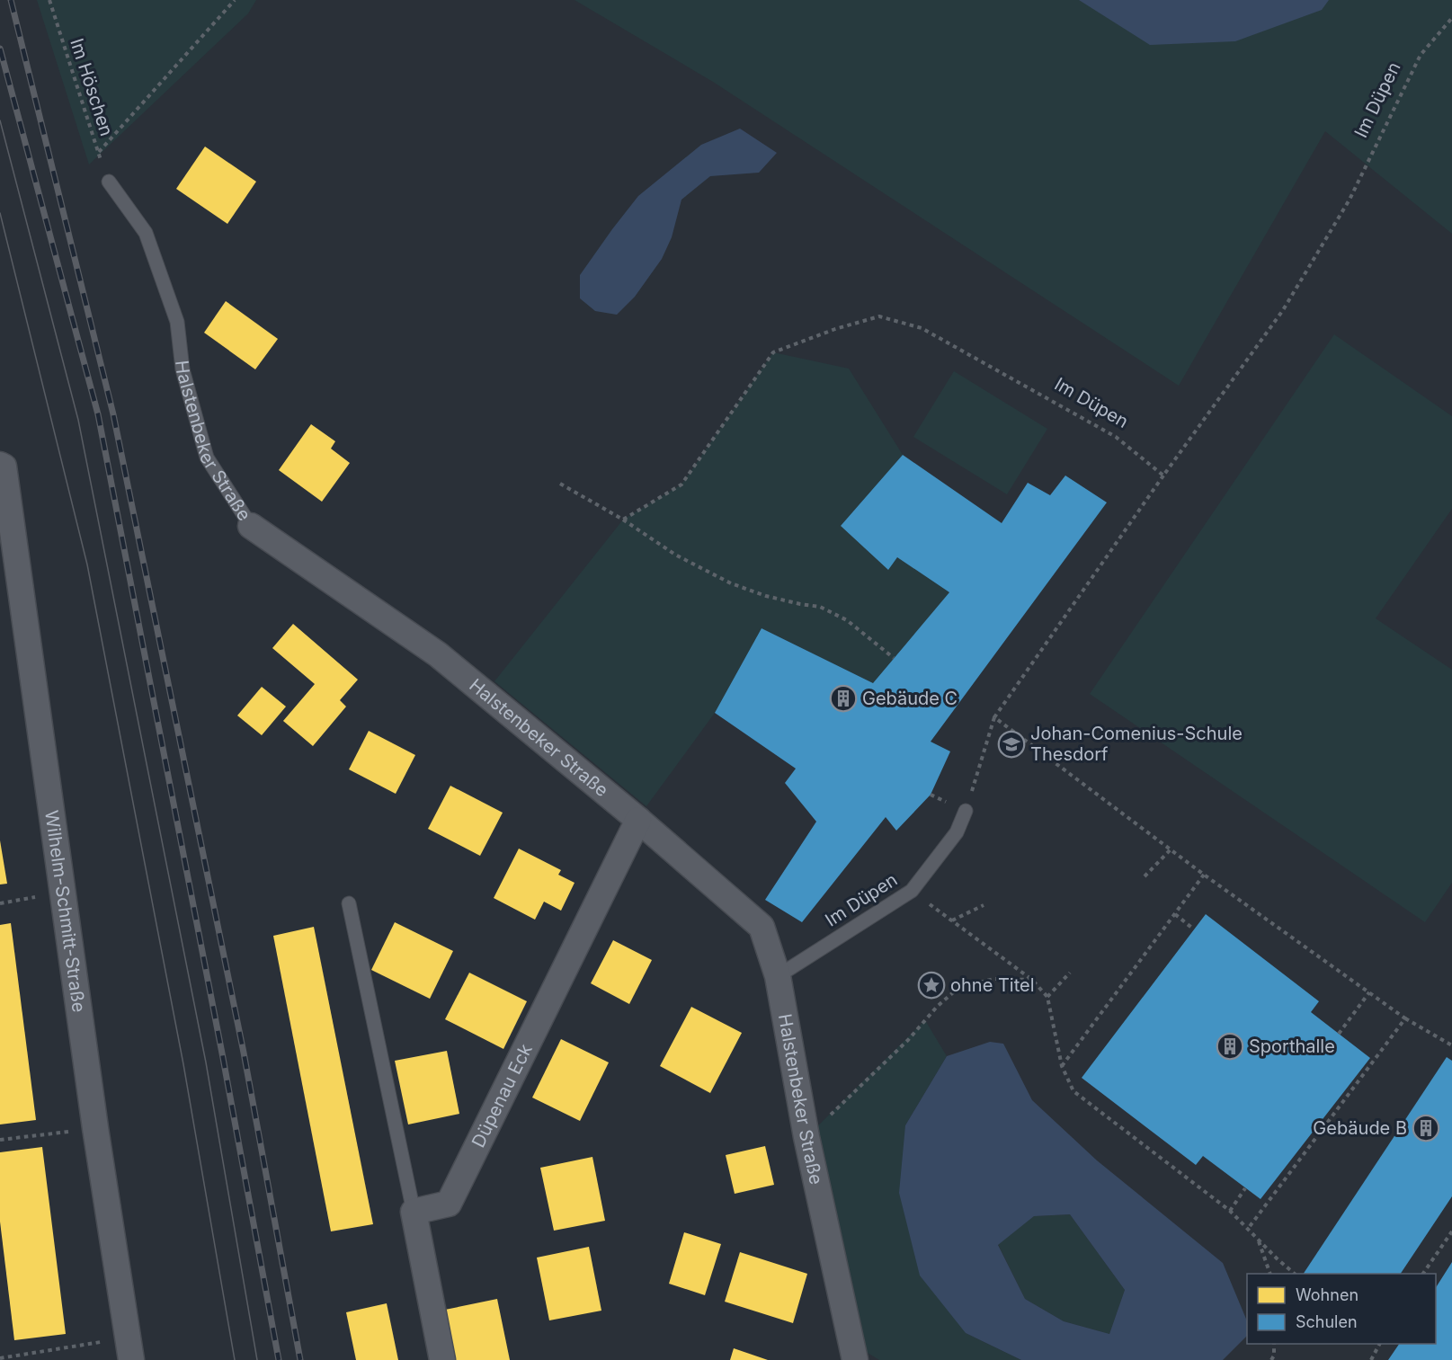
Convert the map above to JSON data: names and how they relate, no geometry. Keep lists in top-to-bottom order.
{
  "streets": {
    "street": ["Halstenbeker Straße", "Wilhelm-Schmitt-Straße", "Düpenau Eck"],
    "lane": ["Im Düpen"],
    "path": ["Im Höschen"]
  },
  "crossings": [
    ["Im Höschen", "Halstenbeker Straße"],
    ["Im Düpen", "Halstenbeker Straße"],
    ["Halstenbeker Straße", "Düpenau Eck"]
  ],
  "places": {
    "building": ["Gebäude C", "Sporthalle", "Gebäude B"],
    "school or university": ["Johan-Comenius-Schule Thesdorf"],
    "place": ["ohne Titel"]
  },
  "legend": ["Wohnen", "Schulen"]
}
